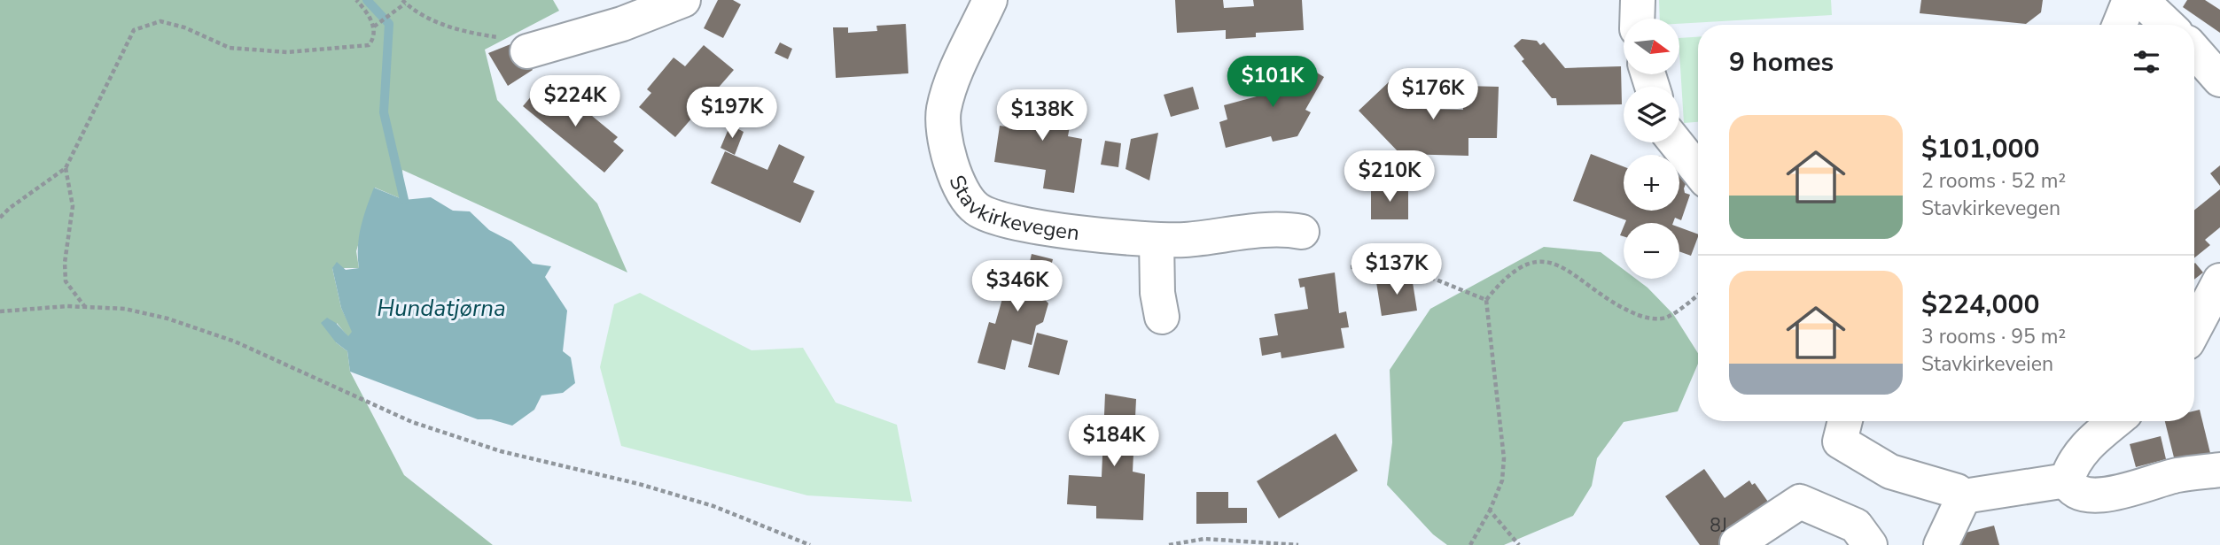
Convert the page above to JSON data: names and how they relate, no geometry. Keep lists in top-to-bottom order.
{
  "streets": {
    "street": ["Stavkirkevegen"]
  },
  "water": ["Hundatjørna"],
  "house_numbers": ["8J"],
  "north": "right",
  "page": {
    "map_buttons": ["+", "−"],
    "heading": "9 homes",
    "price": [
      "$101K",
      "$176K",
      "$224K",
      "$197K",
      "$138K",
      "$210K",
      "$137K",
      "$346K",
      "$184K"
    ],
    "list": [
      {
        "name": "$101,000",
        "note": "2 rooms · 52 m² · Stavkirkevegen"
      },
      {
        "name": "$224,000",
        "note": "3 rooms · 95 m² · Stavkirkeveien"
      }
    ]
  }
}
